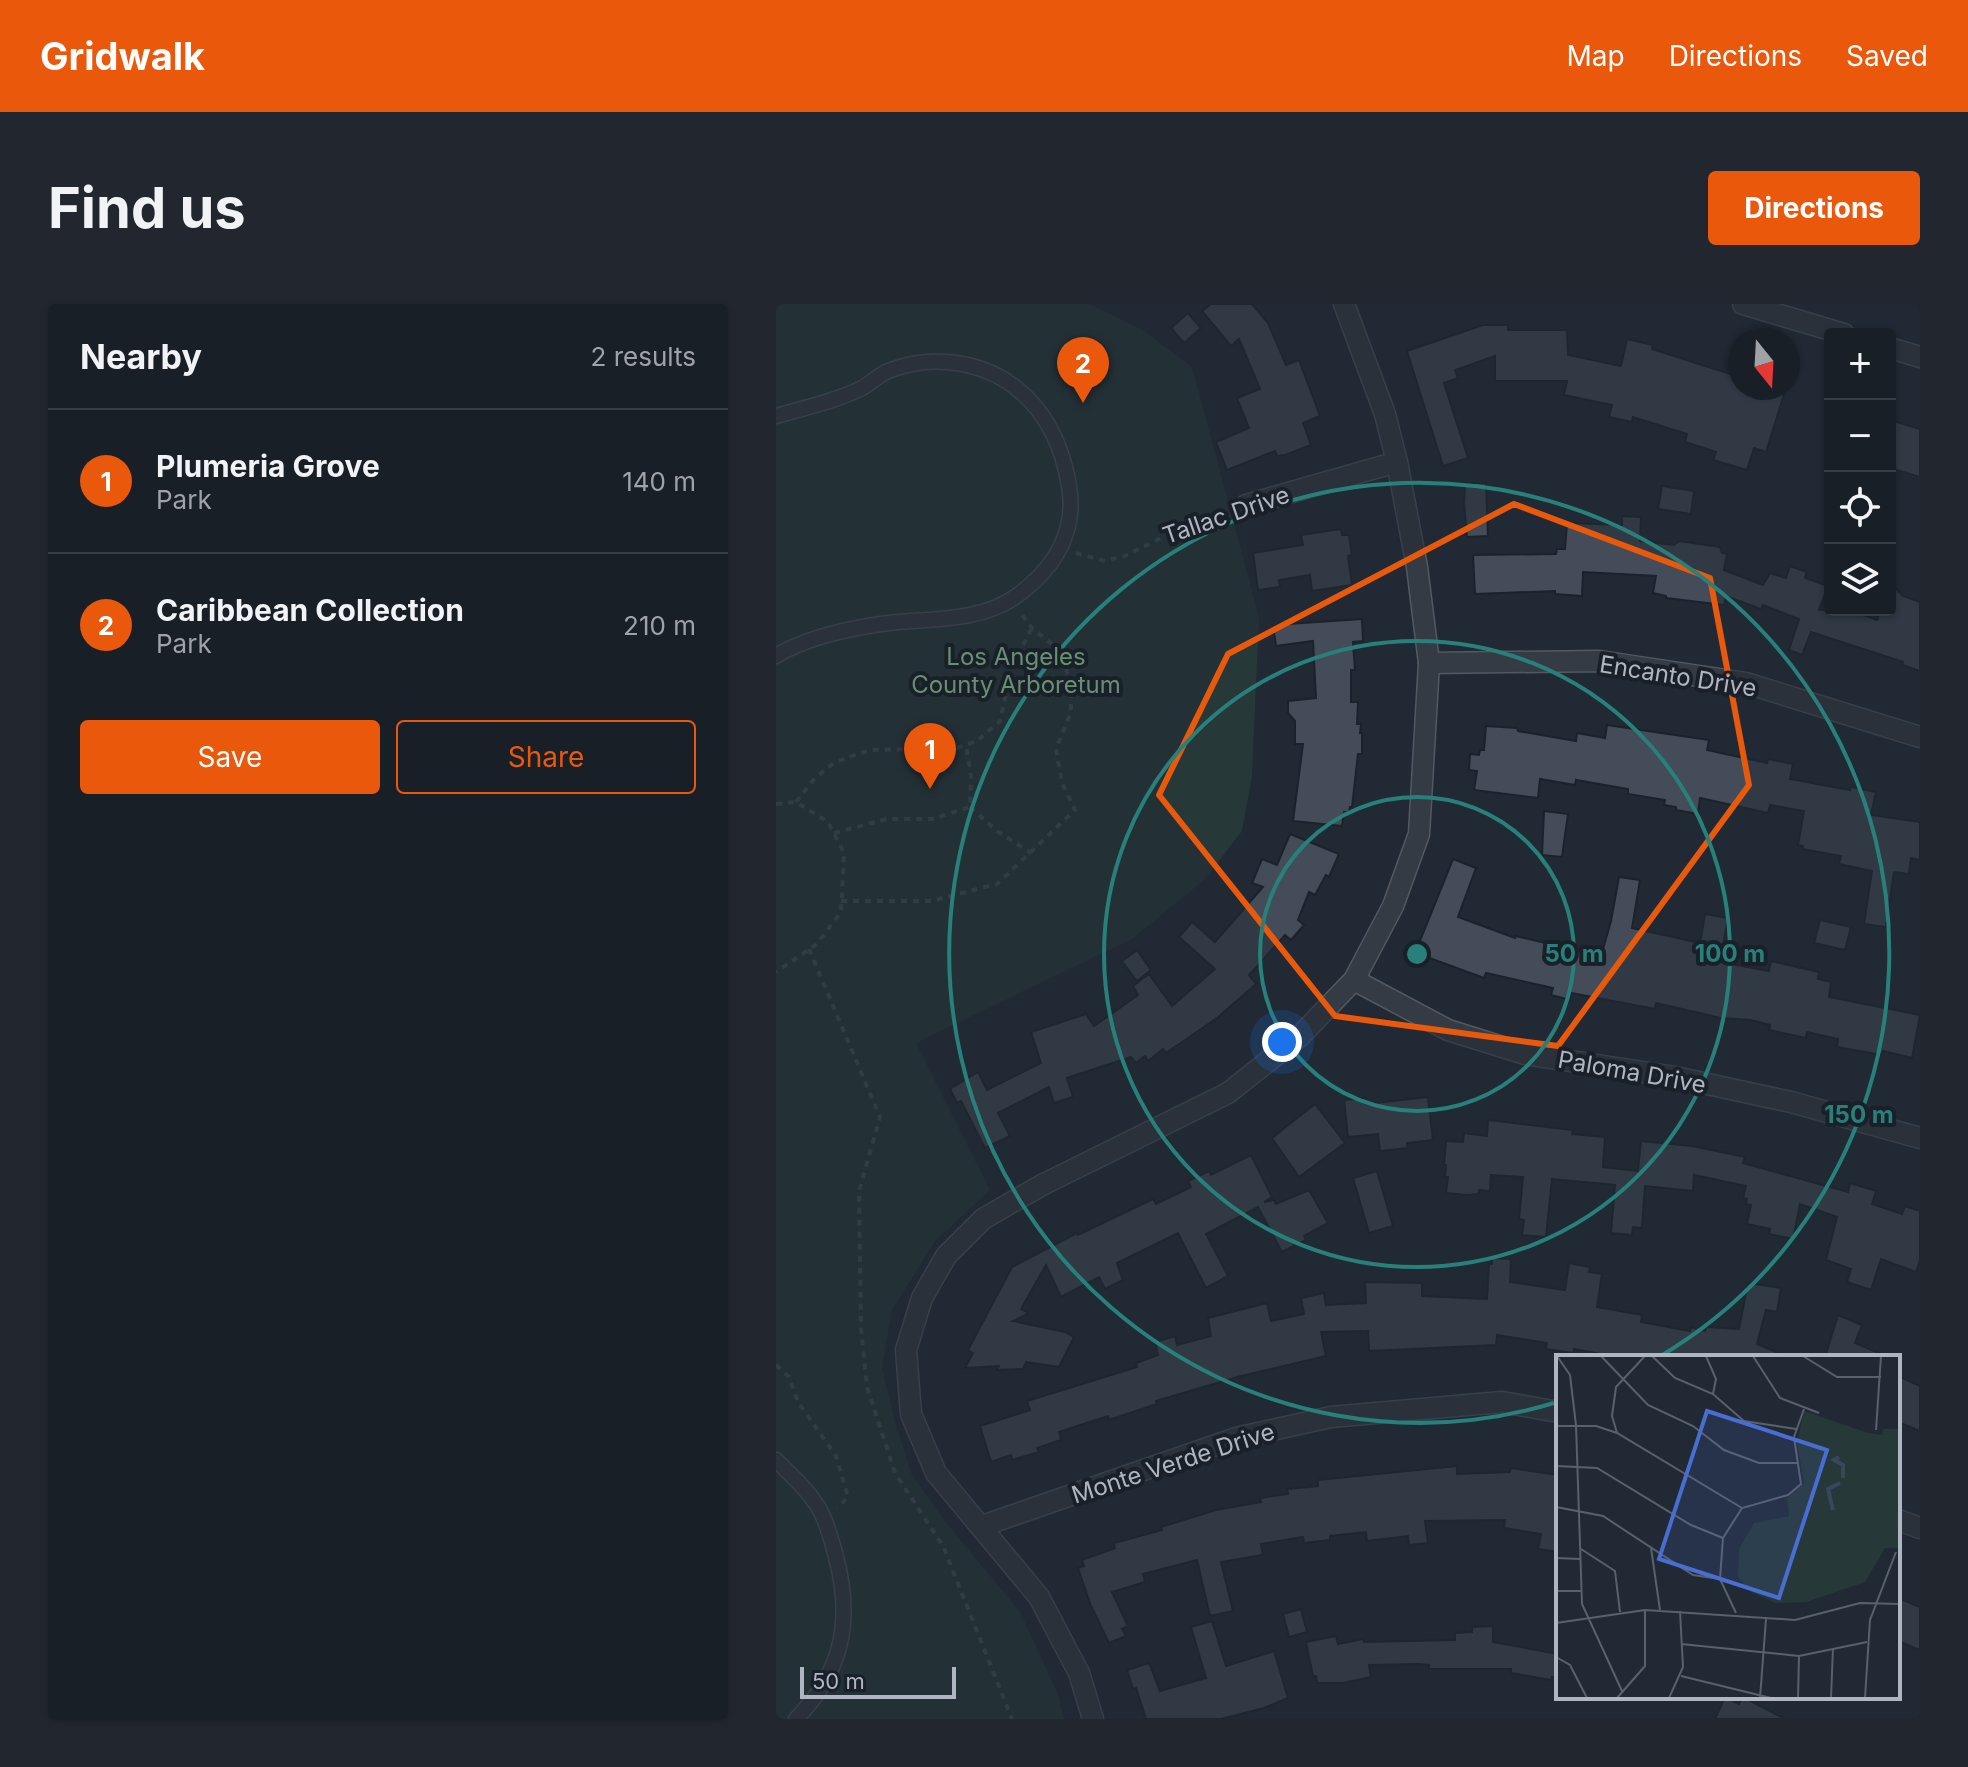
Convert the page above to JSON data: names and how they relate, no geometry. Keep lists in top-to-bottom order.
{
  "streets": {
    "street": [
      "Tallac Drive",
      "Encanto Drive",
      "Paloma Drive",
      "Monte Verde Drive"
    ]
  },
  "parks": ["Los Angeles County Arboretum"],
  "scale_bar": "50 m",
  "north": "bottom",
  "page": {
    "header": "Gridwalk",
    "nav": ["Map", "Directions", "Saved"],
    "buttons": [
      "Directions",
      ["Save", "Share"]
    ],
    "title": "Find us",
    "heading": ["Nearby", "2 results"],
    "map_buttons": ["+", "−"],
    "pins": ["2", "1"],
    "list": [
      {
        "mark": "1",
        "name": "Plumeria Grove",
        "note": "Park",
        "value": "140 m"
      },
      {
        "mark": "2",
        "name": "Caribbean Collection",
        "note": "Park",
        "value": "210 m"
      }
    ],
    "scale": "50 m"
  },
  "rings": ["50 m", "100 m", "150 m"]
}
